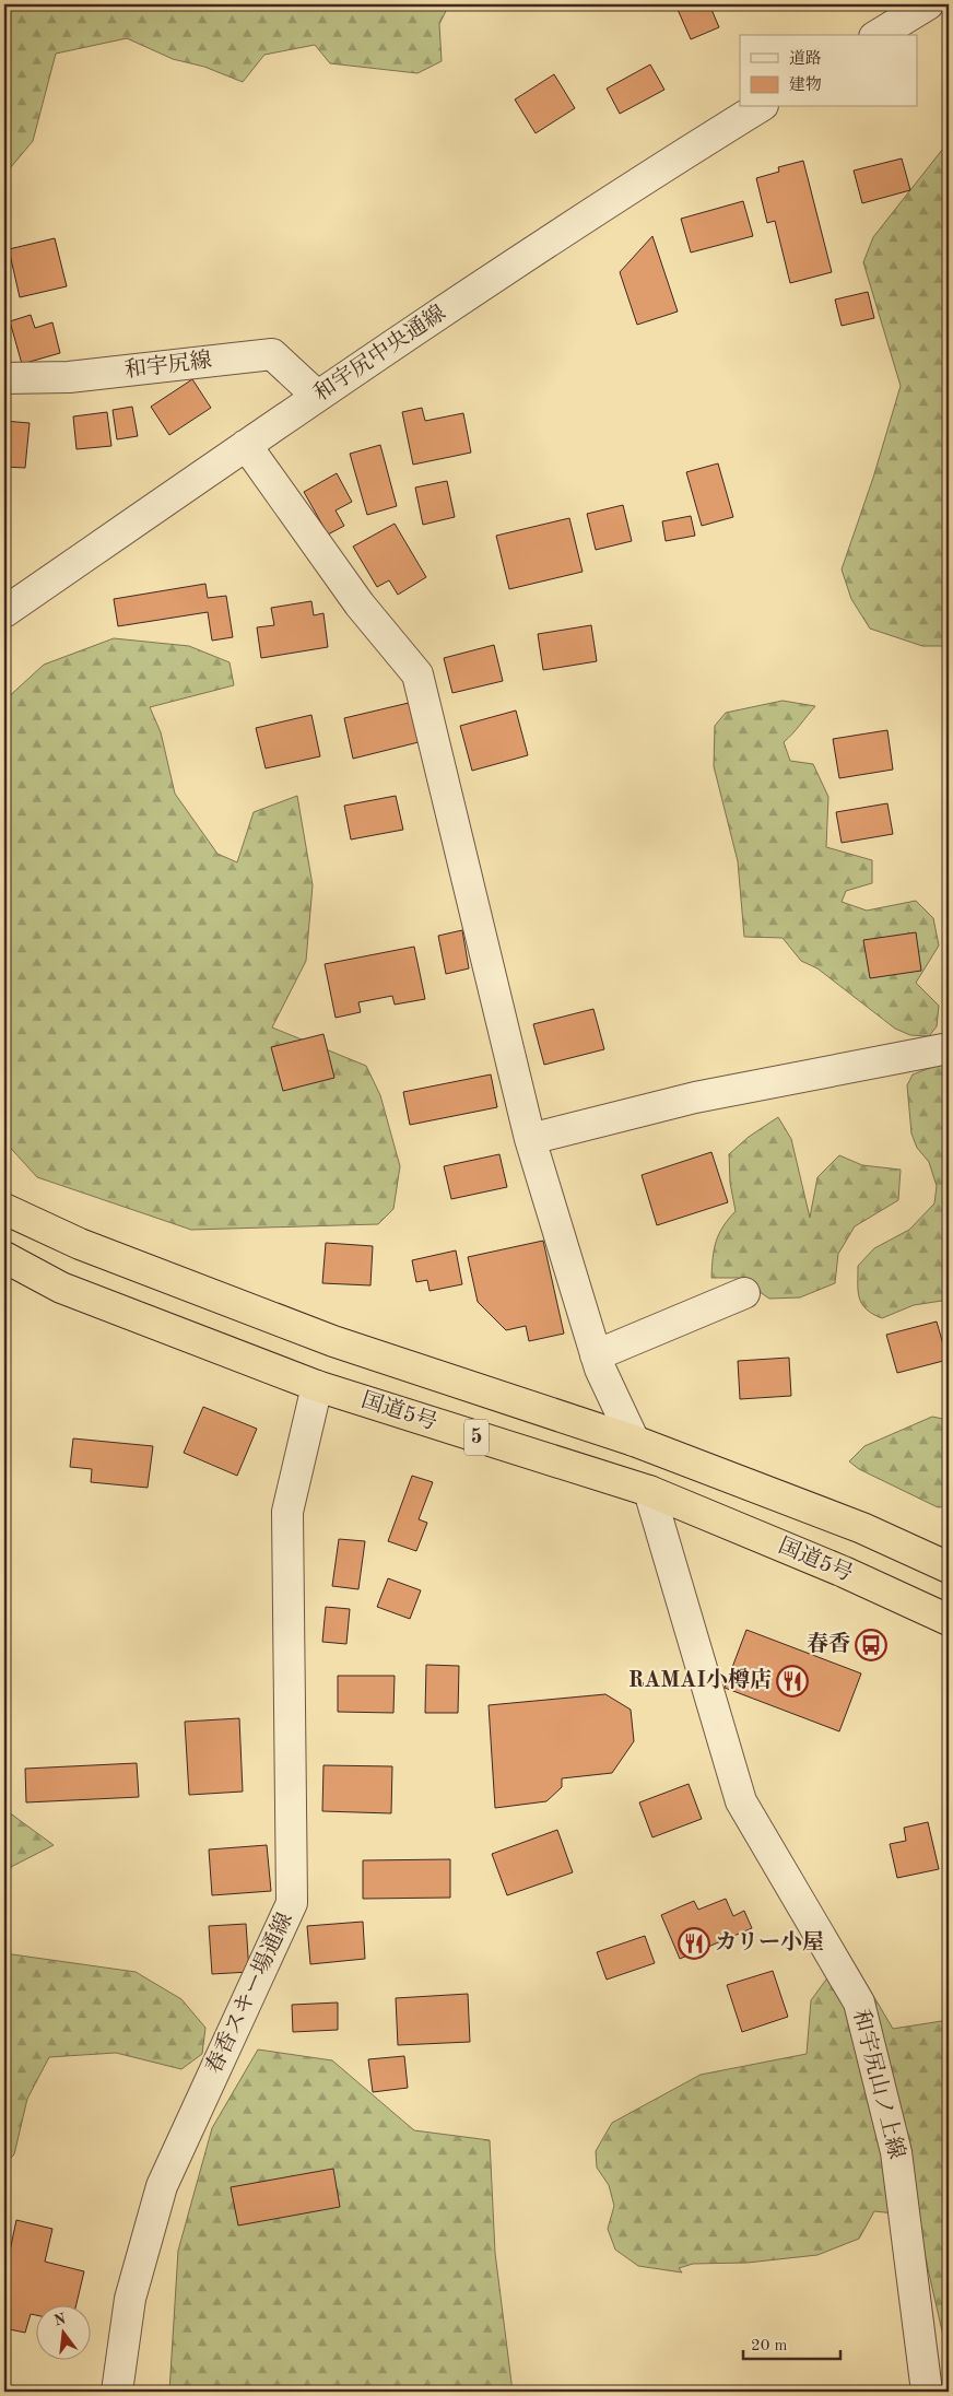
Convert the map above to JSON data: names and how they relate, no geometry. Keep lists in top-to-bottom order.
{
  "streets": {
    "highway": ["国道5号", "5"],
    "street": [
      "和宇尻中央通線",
      "和宇尻線",
      "春香スキー場通線",
      "和宇尻山ノ上線"
    ]
  },
  "crossings": [
    ["和宇尻中央通線", "和宇尻線"],
    ["国道5号", "春香スキー場通線"],
    ["国道5号", "和宇尻山ノ上線"]
  ],
  "places": {
    "bus stop": ["春香"],
    "restaurant": ["RAMAI小樽店", "カリー小屋"]
  },
  "legend": ["道路", "建物"],
  "scale_bar": "20 m",
  "north": "top"
}
